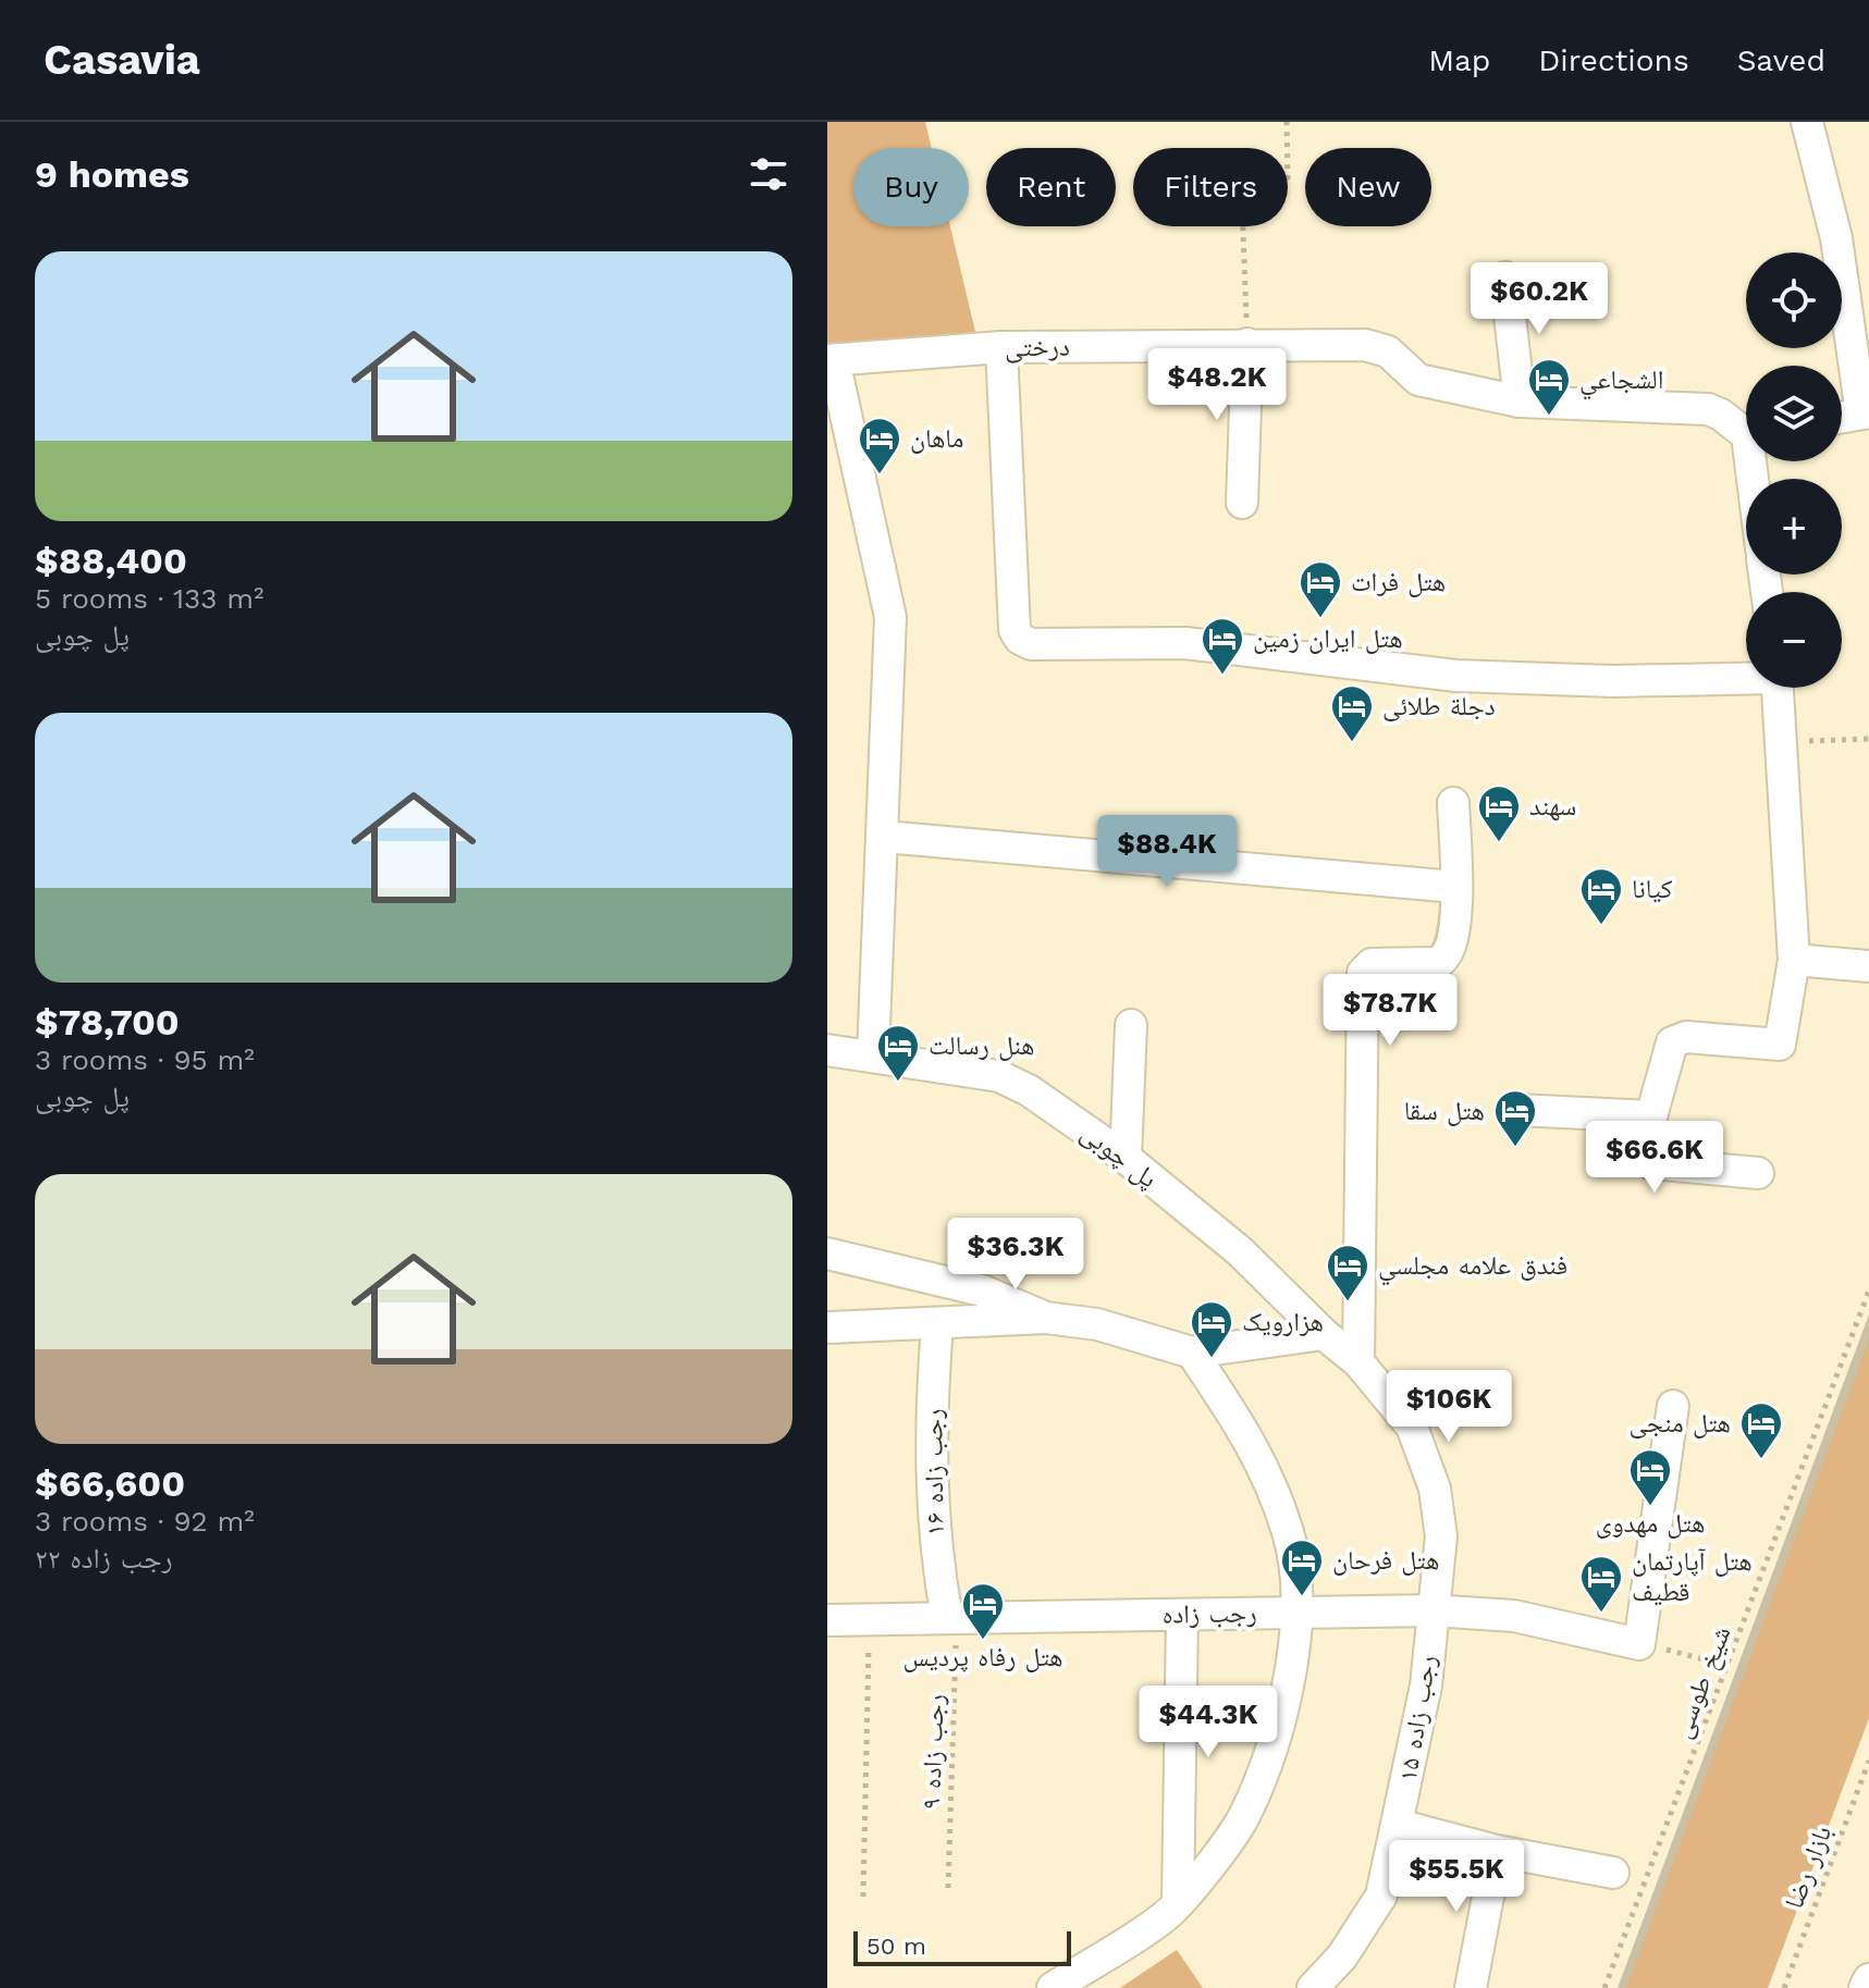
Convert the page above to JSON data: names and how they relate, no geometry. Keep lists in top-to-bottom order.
{
  "streets": {
    "street": [
      "درختی",
      "پل چوبی",
      "رجب زاده ۱۶",
      "رجب زاده",
      "رجب زاده ۱۵"
    ],
    "path": ["شیخ طوسی", "رجب زاده ۹", "بازار رضا"]
  },
  "crossings": [
    ["پل چوبی", "رجب زاده ۱۵"],
    ["رجب زاده ۱۶", "رجب زاده"],
    ["رجب زاده ۱۶", "رجب زاده ۹"],
    ["رجب زاده", "رجب زاده ۱۵"],
    ["رجب زاده", "رجب زاده ۹"]
  ],
  "places": {
    "hotel": [
      "الشجاعي",
      "ماهان",
      "هتل فرات",
      "هتل ایران زمین",
      "دجلة طلائی",
      "سهند",
      "كيانا",
      "هنل رسالت",
      "هتل سقا",
      "فندق علامه مجلسي",
      "هزارویک",
      "هتل منجی",
      "هتل مهدوى",
      "هتل فرحان",
      "هتل آپارتمان قطیف",
      "هتل رفاه پردیس"
    ]
  },
  "scale_bar": "50 m",
  "page": {
    "header": "Casavia",
    "nav": ["Map", "Directions", "Saved"],
    "heading": "9 homes",
    "chip": [
      "Buy",
      "Rent",
      "Filters",
      "New"
    ],
    "list": [
      {
        "name": "$88,400",
        "note": "5 rooms · 133 m² · پل چوبی"
      },
      {
        "name": "$78,700",
        "note": "3 rooms · 95 m² · پل چوبی"
      },
      {
        "name": "$66,600",
        "note": "3 rooms · 92 m² · رجب زاده ۲۲"
      }
    ],
    "map_buttons": ["+", "−"],
    "price": [
      "$60.2K",
      "$48.2K",
      "$88.4K",
      "$78.7K",
      "$66.6K",
      "$36.3K",
      "$106K",
      "$44.3K",
      "$55.5K"
    ],
    "scale": "50 m"
  }
}
